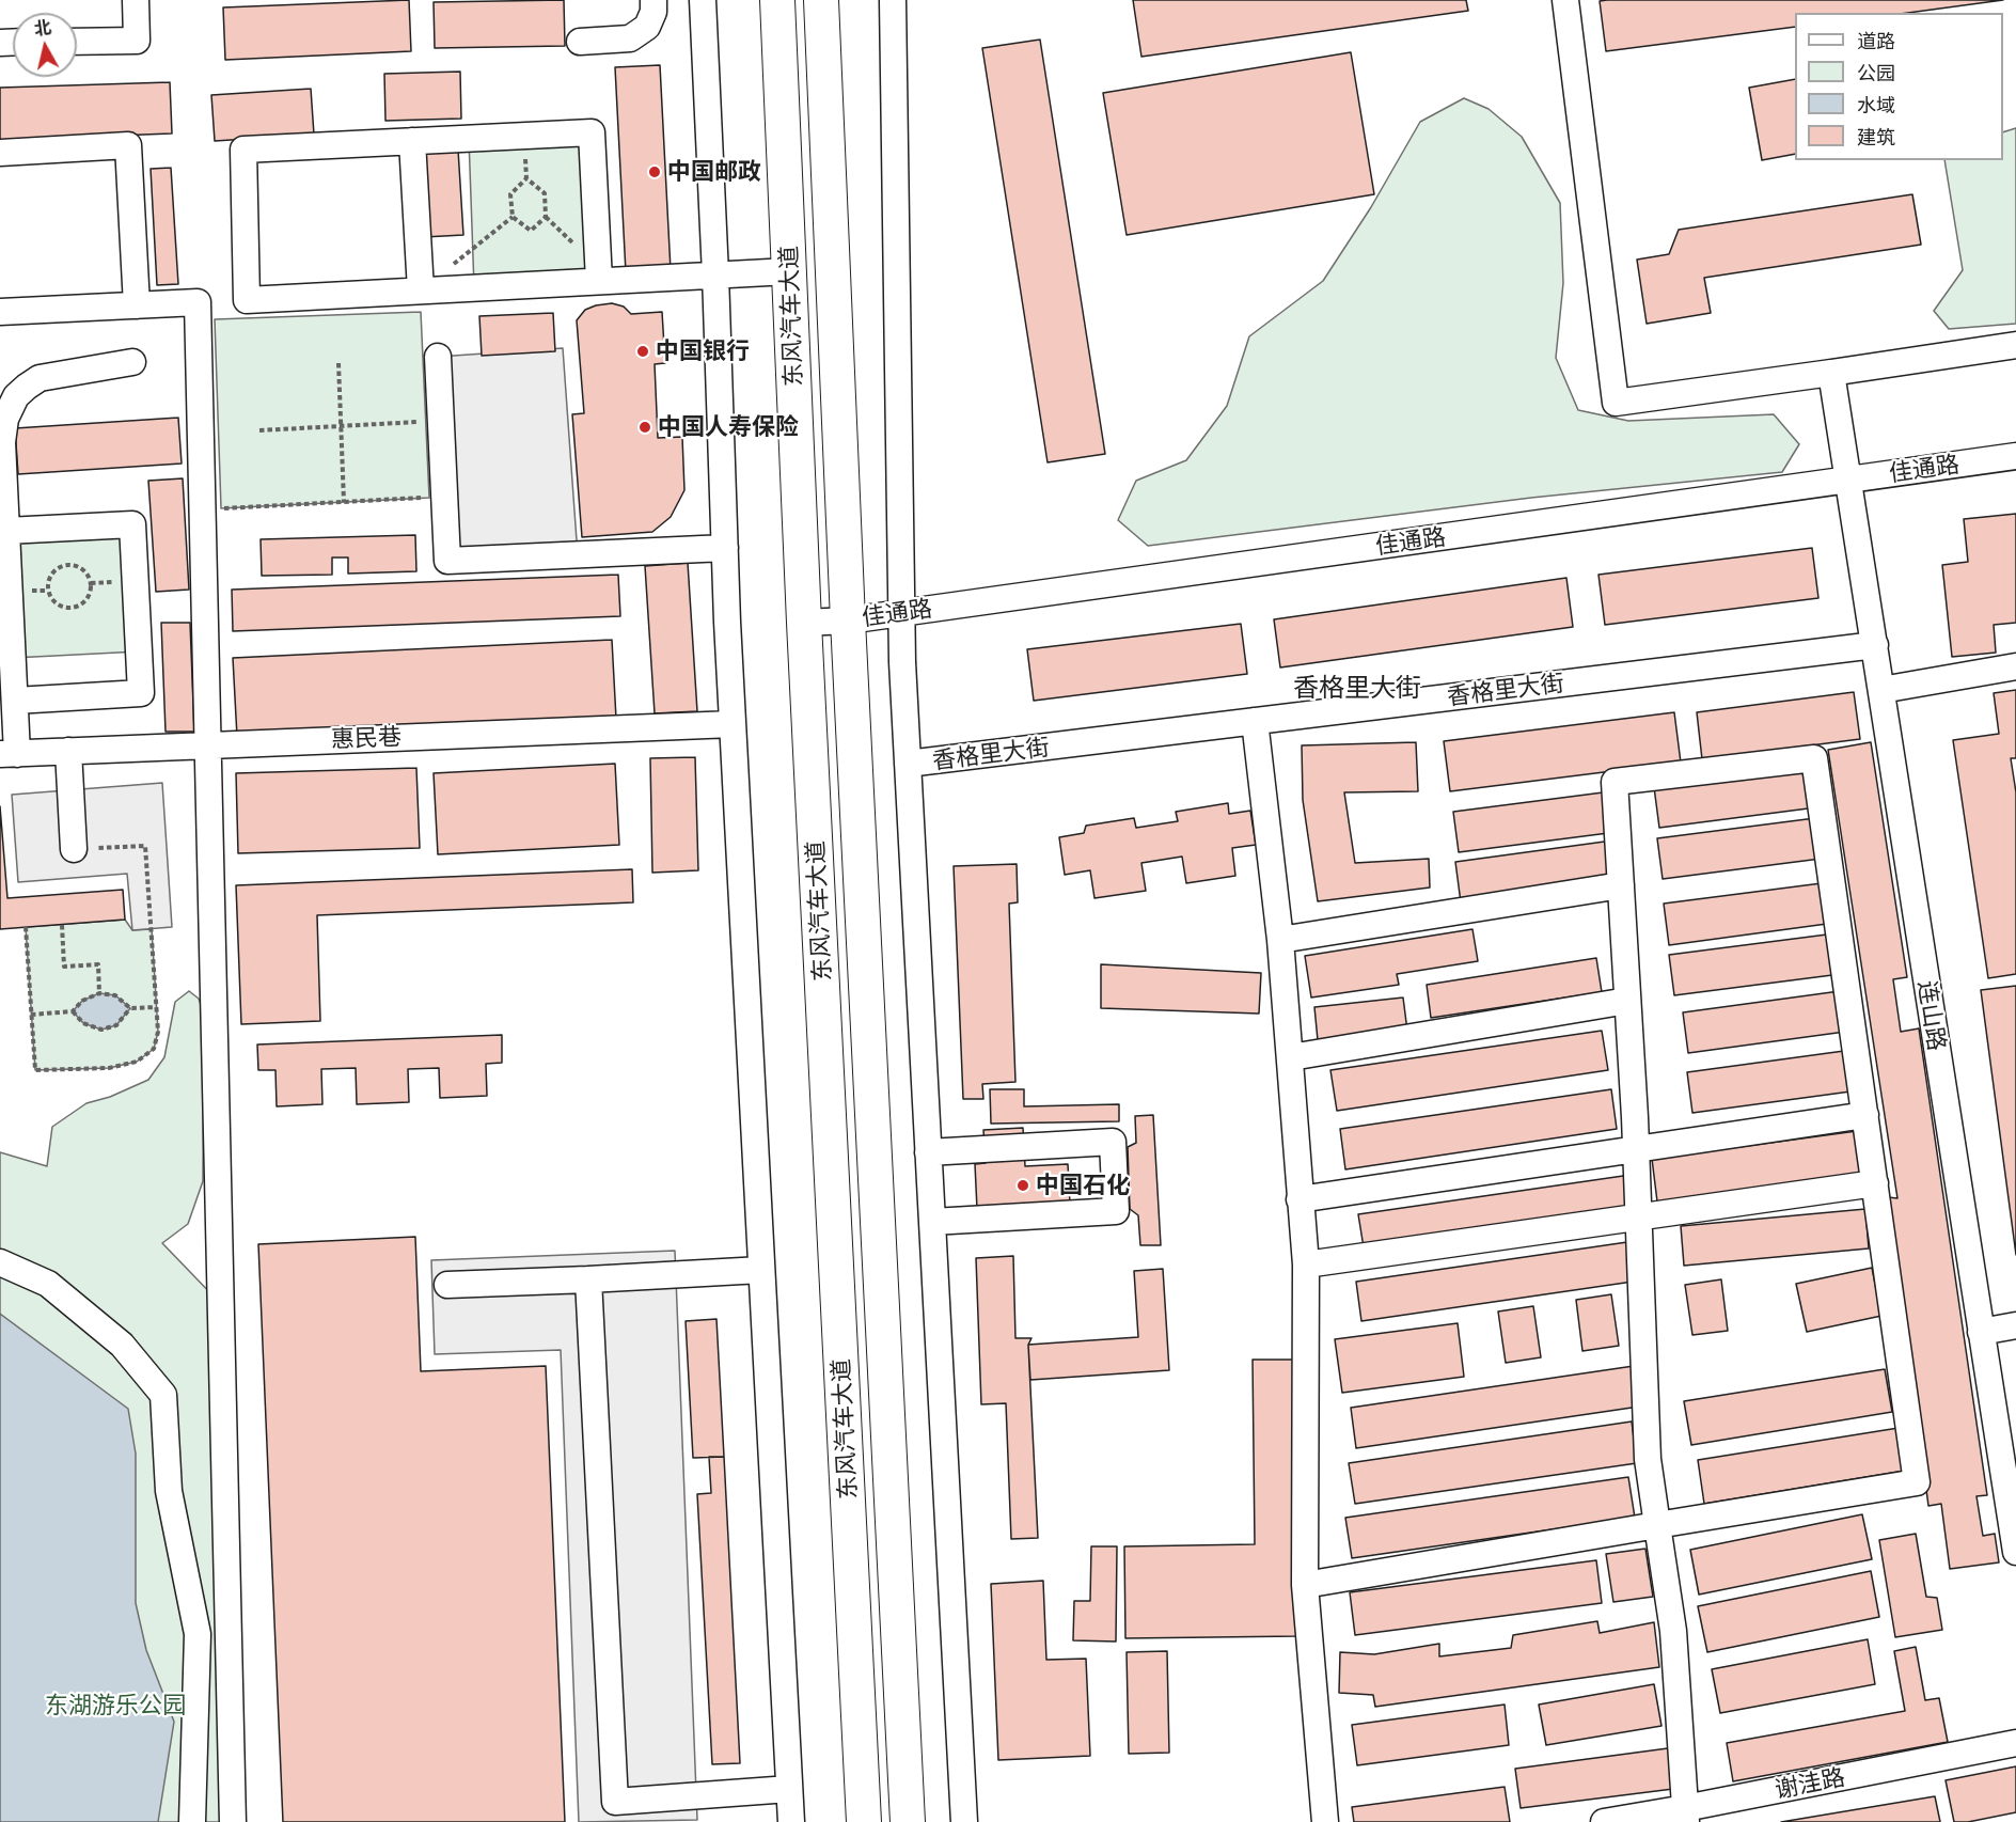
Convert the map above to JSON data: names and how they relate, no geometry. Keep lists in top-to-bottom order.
{
  "streets": {
    "main road": ["东风汽车大道"],
    "street": [
      "佳通路",
      "香格里大街",
      "惠民巷",
      "连山路",
      "谢洼路"
    ]
  },
  "crossings": [
    ["东风汽车大道", "佳通路"],
    ["佳通路", "连山路"],
    ["香格里大街", "连山路"]
  ],
  "districts": ["香格里大街"],
  "parks": ["东湖游乐公园"],
  "places": [
    "中国邮政",
    "中国银行",
    "中国人寿保险",
    "中国石化"
  ],
  "legend": [
    "道路",
    "公园",
    "水域",
    "建筑"
  ],
  "north": "top"
}
